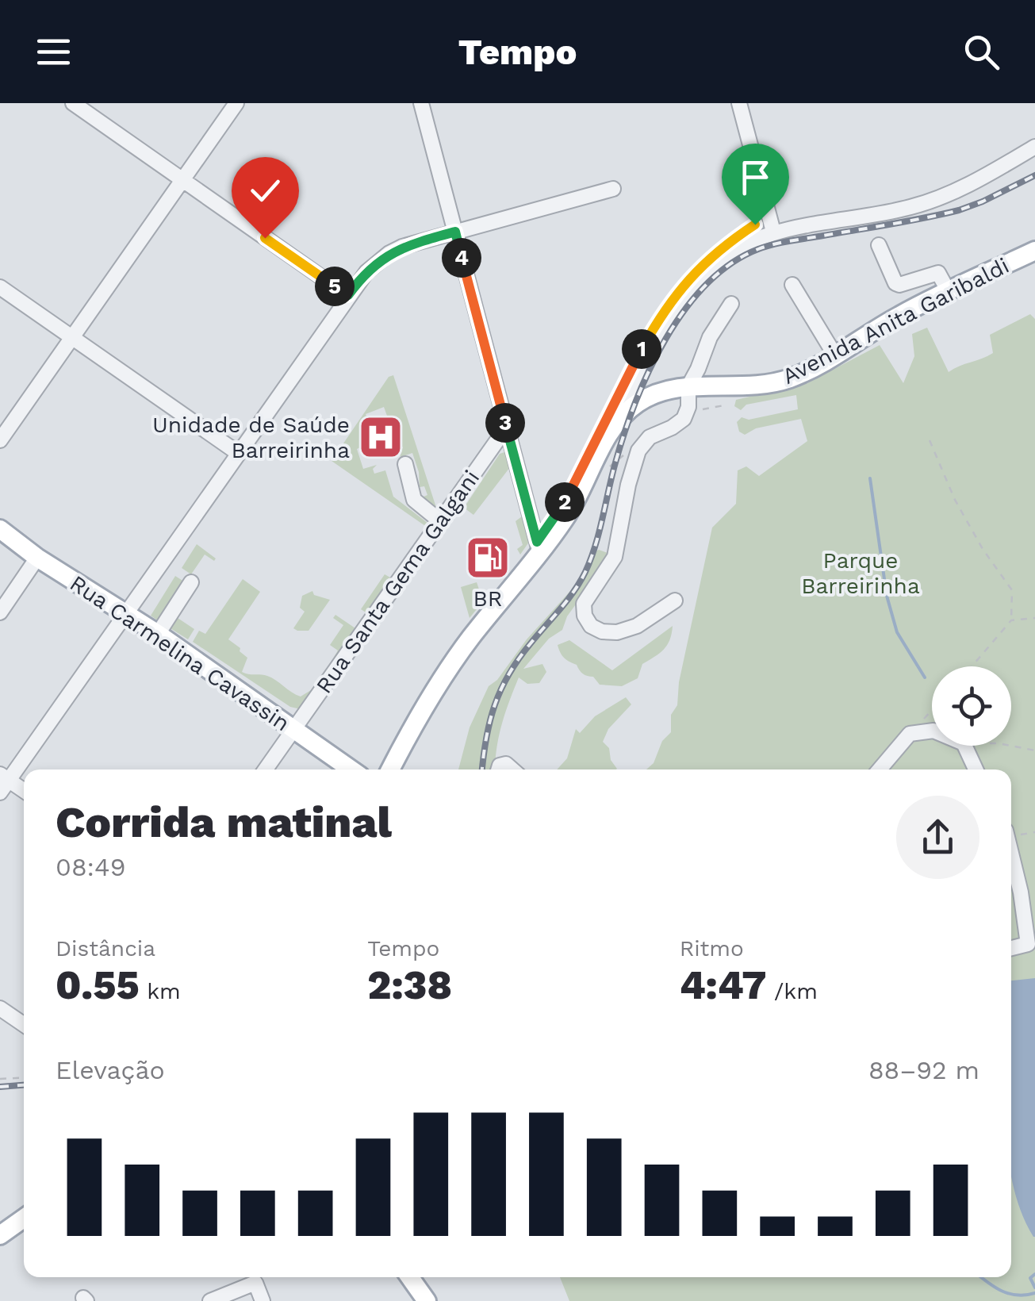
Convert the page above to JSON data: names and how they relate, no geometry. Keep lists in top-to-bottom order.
{
  "streets": {
    "main road": ["Avenida Anita Garibaldi", "Rua Carmelina Cavassin"],
    "street": ["Rua Santa Gema Galgani"]
  },
  "crossings": [
    ["Rua Santa Gema Galgani", "Rua Carmelina Cavassin"]
  ],
  "parks": ["Parque Barreirinha"],
  "places": {
    "hospital": ["Unidade de Saúde Barreirinha"],
    "fuel station": ["BR"]
  },
  "page": {
    "header": "Tempo",
    "pins": [
      "4",
      "5",
      "1",
      "3",
      "2"
    ],
    "heading": ["Corrida matinal", "08:49"],
    "stats": [
      ["Distância", "0.55 km"],
      ["Tempo", "2:38"],
      ["Ritmo", "4:47 /km"]
    ],
    "chart": ["Elevação", "88–92 m"]
  }
}
